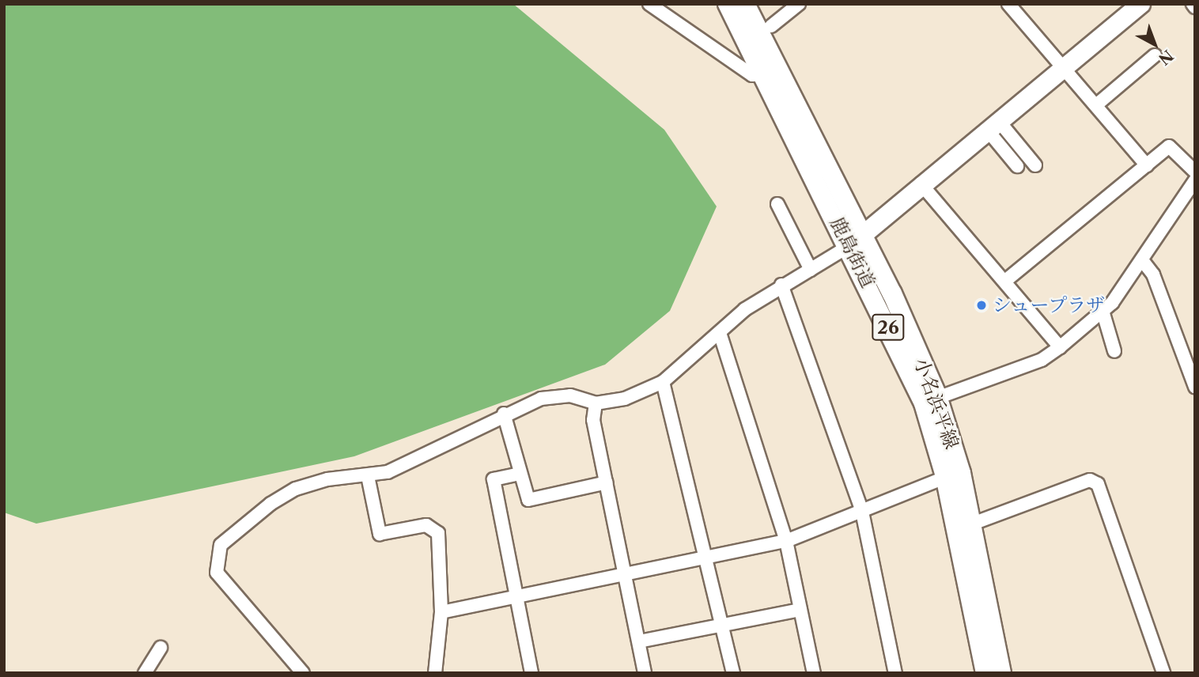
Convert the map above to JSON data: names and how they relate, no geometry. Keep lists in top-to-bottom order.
{
  "streets": {
    "main road": ["鹿島街道", "26", "小名浜平線"]
  },
  "crossings": [
    ["鹿島街道", "小名浜平線"],
    ["26", "小名浜平線"]
  ],
  "places": ["シュープラザ"],
  "north": "bottom right"
}
